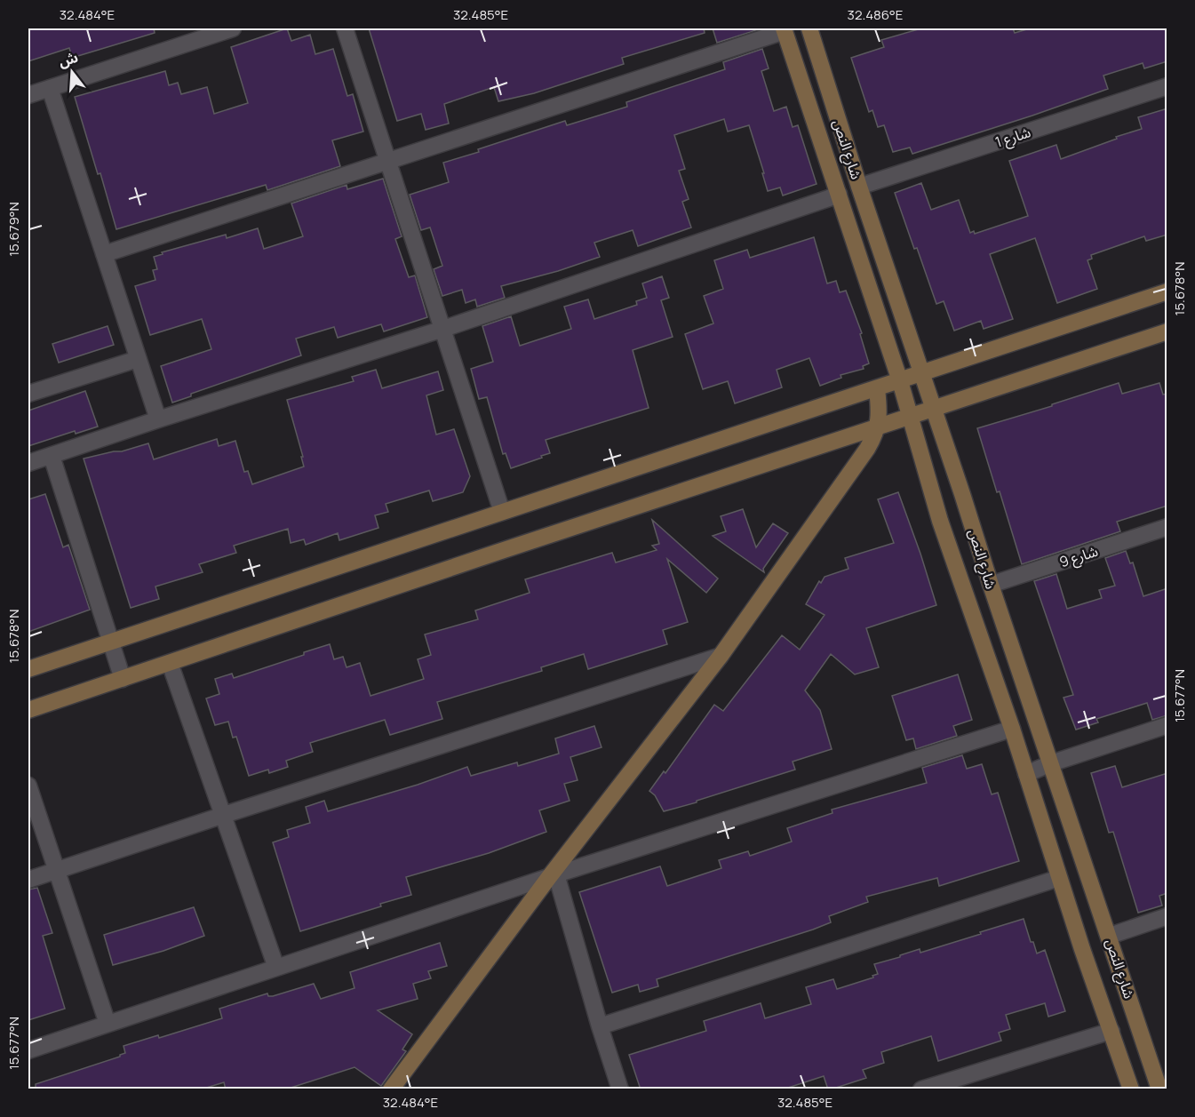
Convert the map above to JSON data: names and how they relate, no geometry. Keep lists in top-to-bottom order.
{
  "streets": {
    "street": ["شارع 1", "شارع النص", "شارع 9"]
  },
  "crossings": [
    ["شارع 1", "شارع النص"],
    ["شارع النص", "شارع 9"]
  ],
  "north": "top",
  "coordinates": [
    "32.484°E",
    "32.485°E",
    "32.486°E",
    "15.679°N",
    "15.678°N",
    "15.677°N"
  ]
}
